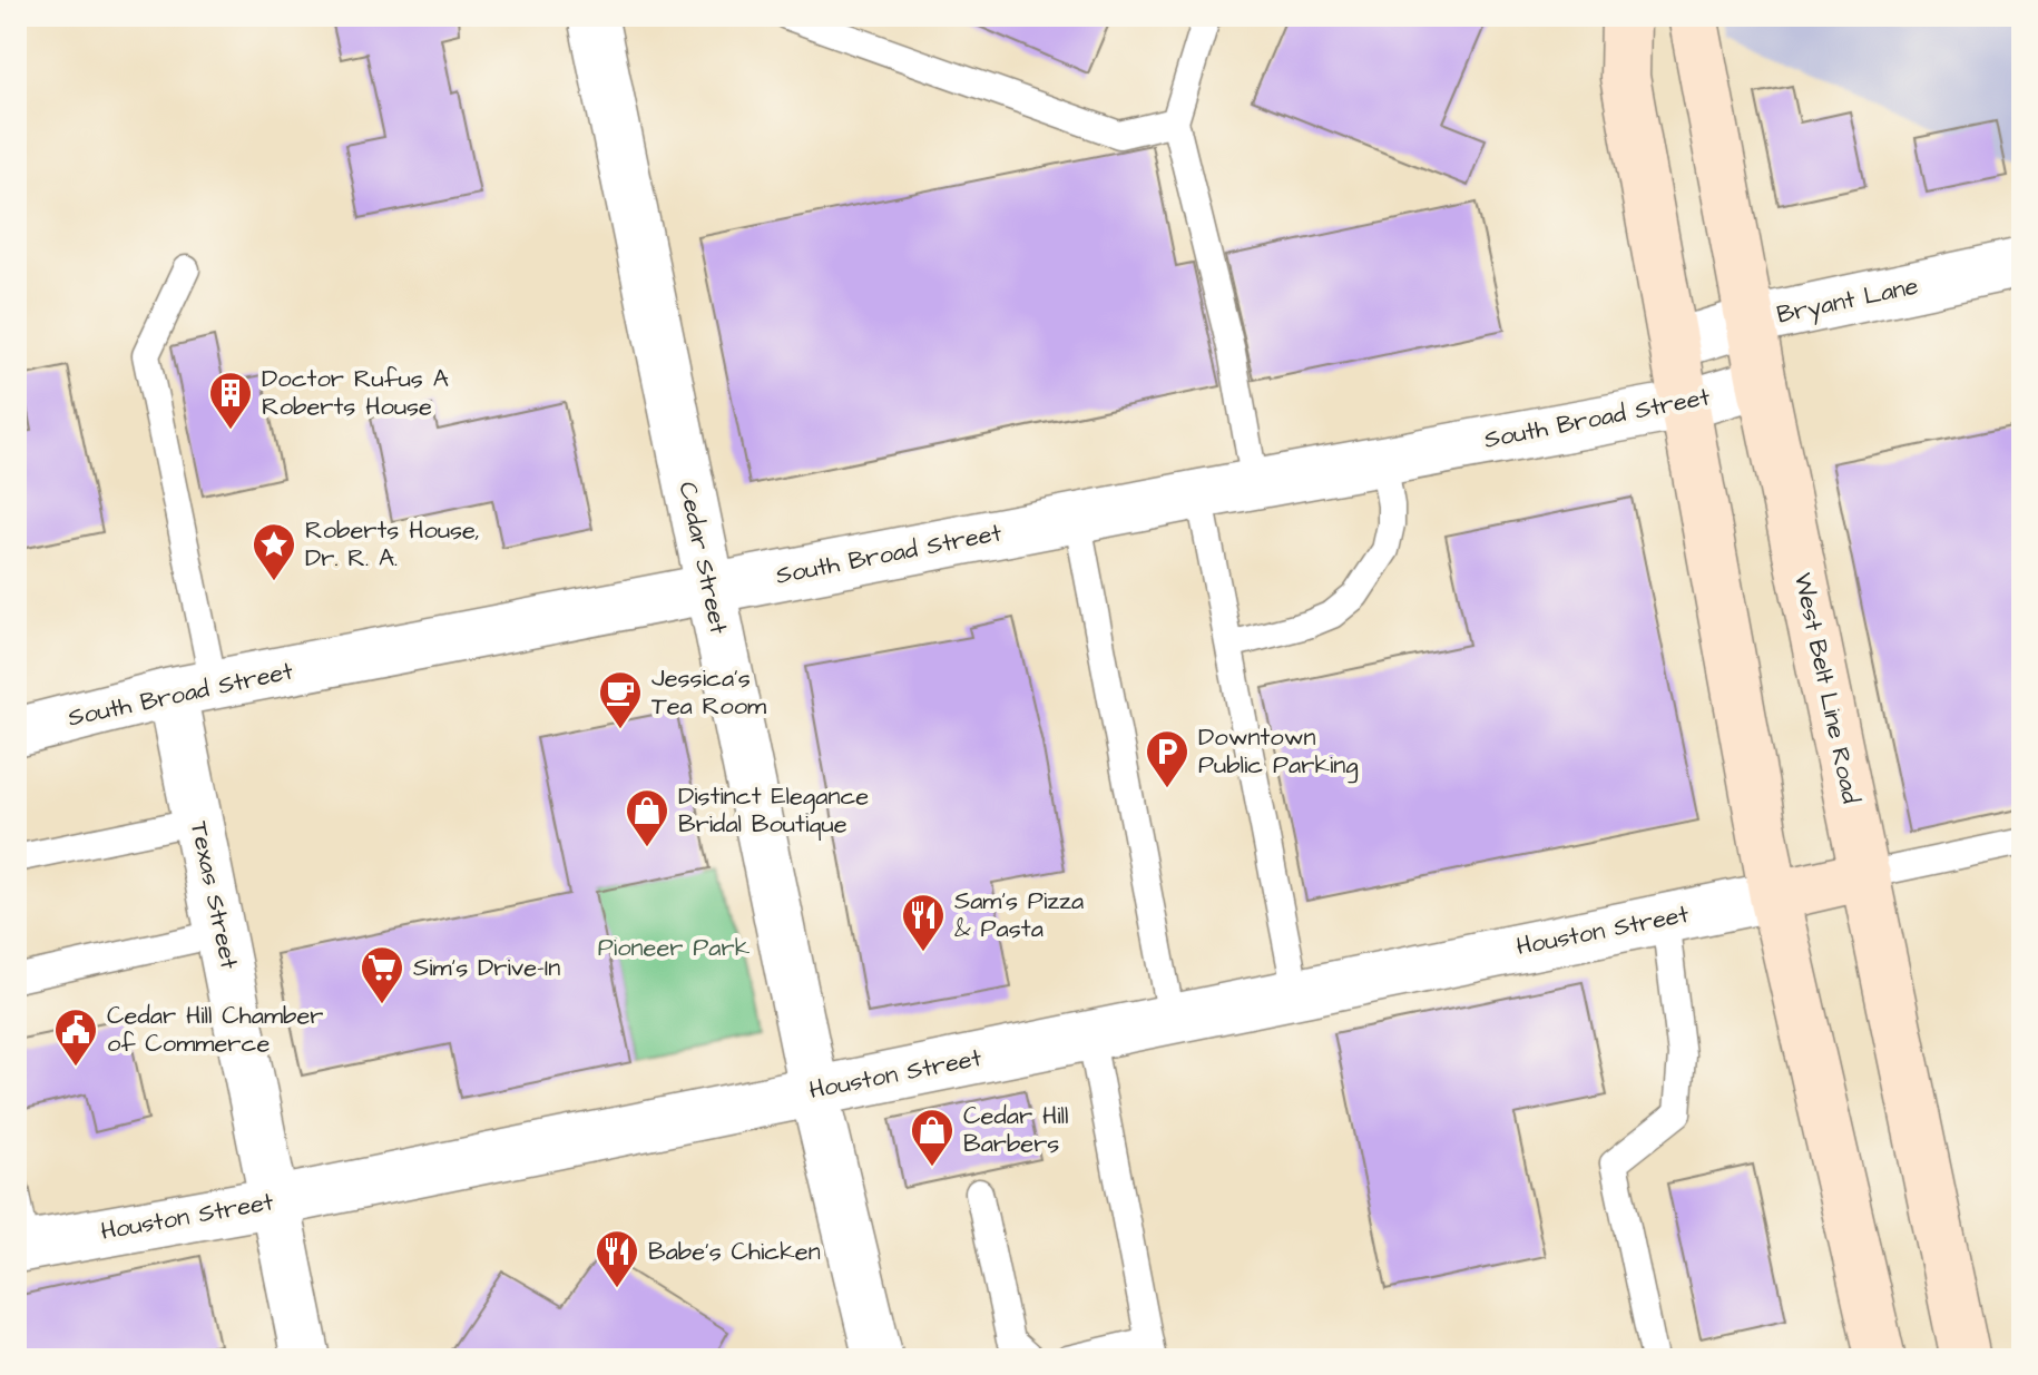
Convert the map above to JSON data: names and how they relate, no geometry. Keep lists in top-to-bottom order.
{
  "streets": {
    "main road": ["West Belt Line Road"],
    "street": [
      "Bryant Lane",
      "South Broad Street",
      "Cedar Street",
      "Texas Street",
      "Houston Street"
    ]
  },
  "crossings": [
    ["Bryant Lane", "West Belt Line Road"],
    ["South Broad Street", "Cedar Street"],
    ["South Broad Street", "West Belt Line Road"],
    ["South Broad Street", "Texas Street"],
    ["Cedar Street", "Houston Street"],
    ["Texas Street", "Houston Street"]
  ],
  "parks": ["Pioneer Park"],
  "places": {
    "building": ["Doctor Rufus A Roberts House"],
    "place": ["Roberts House, Dr. R. A."],
    "cafe": ["Jessica's Tea Room"],
    "parking": ["Downtown Public Parking"],
    "shop": ["Distinct Elegance Bridal Boutique", "Cedar Hill Barbers"],
    "restaurant": ["Sam's Pizza & Pasta", "Babe's Chicken"],
    "supermarket": ["Sim's Drive-In"],
    "public building": ["Cedar Hill Chamber of Commerce"]
  }
}
